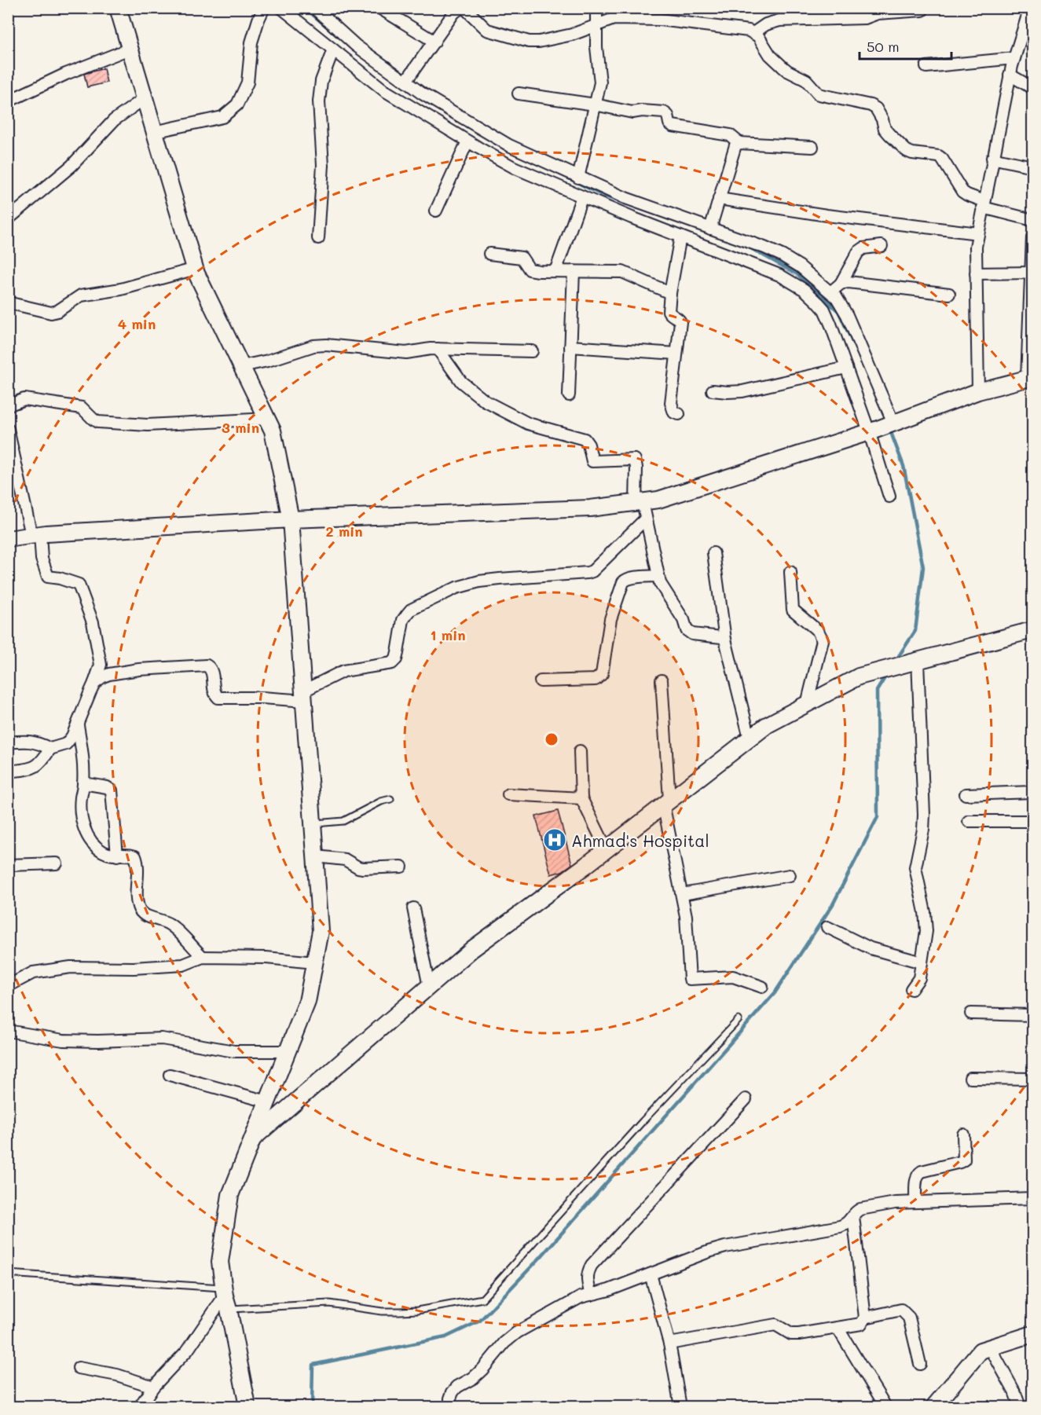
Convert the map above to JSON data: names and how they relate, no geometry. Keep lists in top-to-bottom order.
{
  "places": {
    "hospital": ["Ahmad's Hospital"]
  },
  "scale_bar": "50 m",
  "rings": [
    "4 min",
    "3 min",
    "2 min",
    "1 min"
  ]
}
